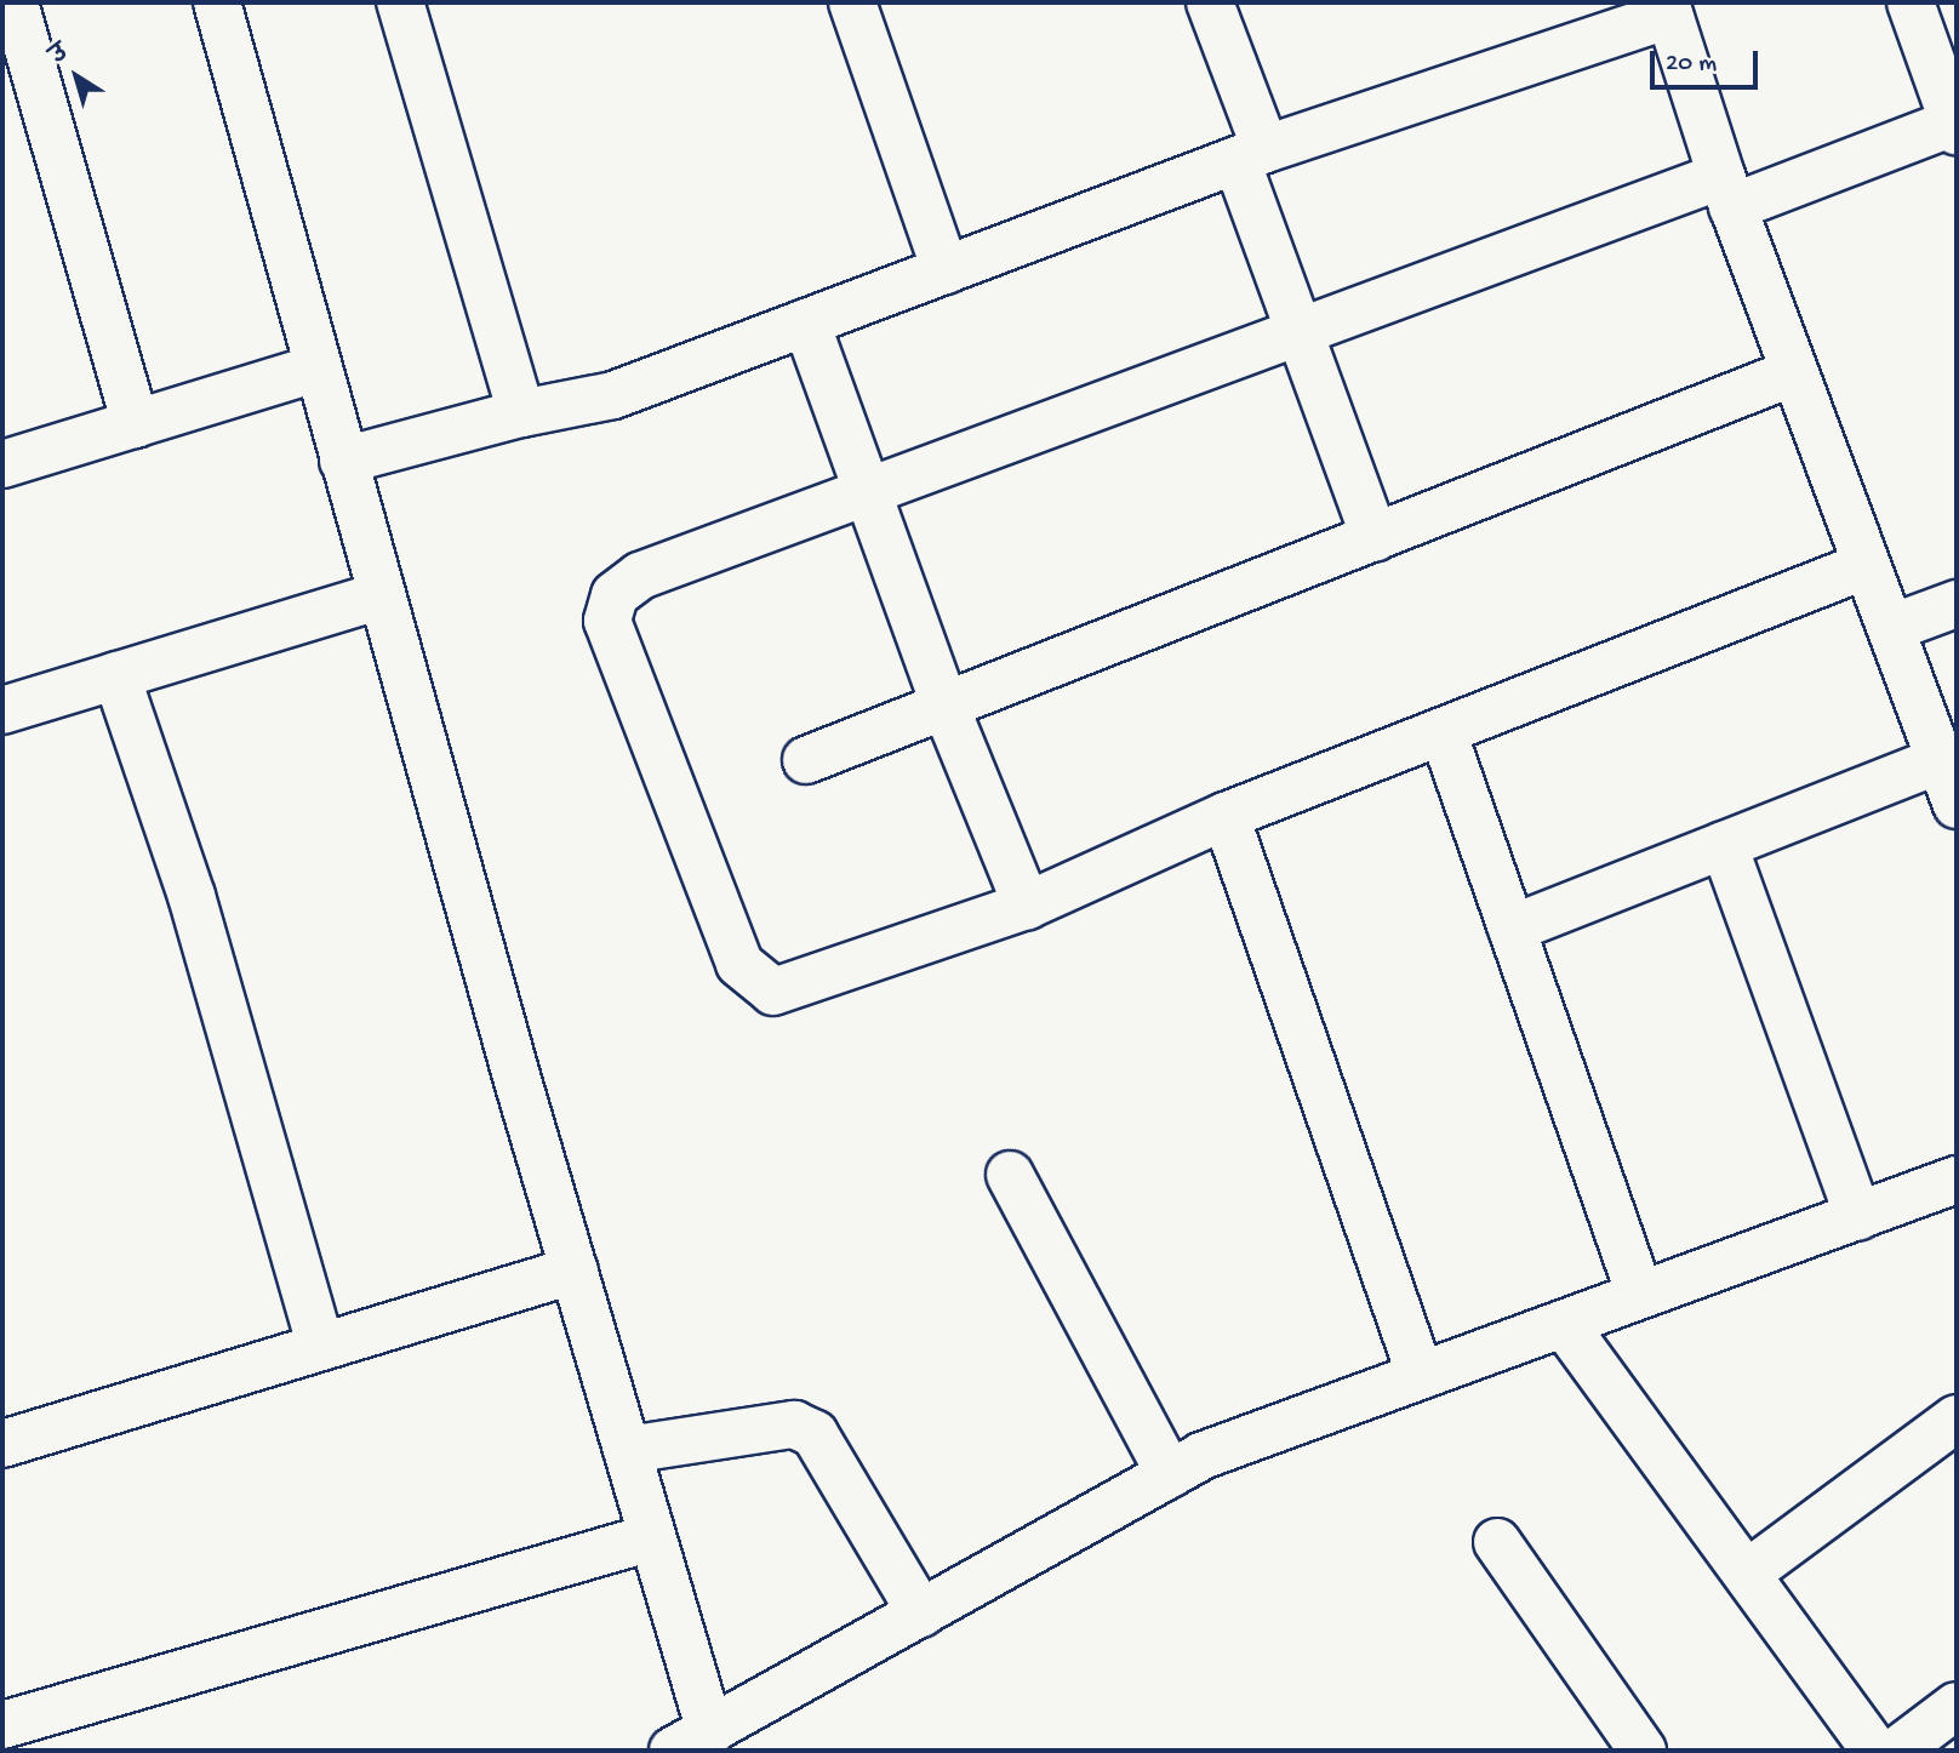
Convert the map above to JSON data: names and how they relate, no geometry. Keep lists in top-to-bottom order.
{
  "scale_bar": "20 m",
  "north": "top left"
}
